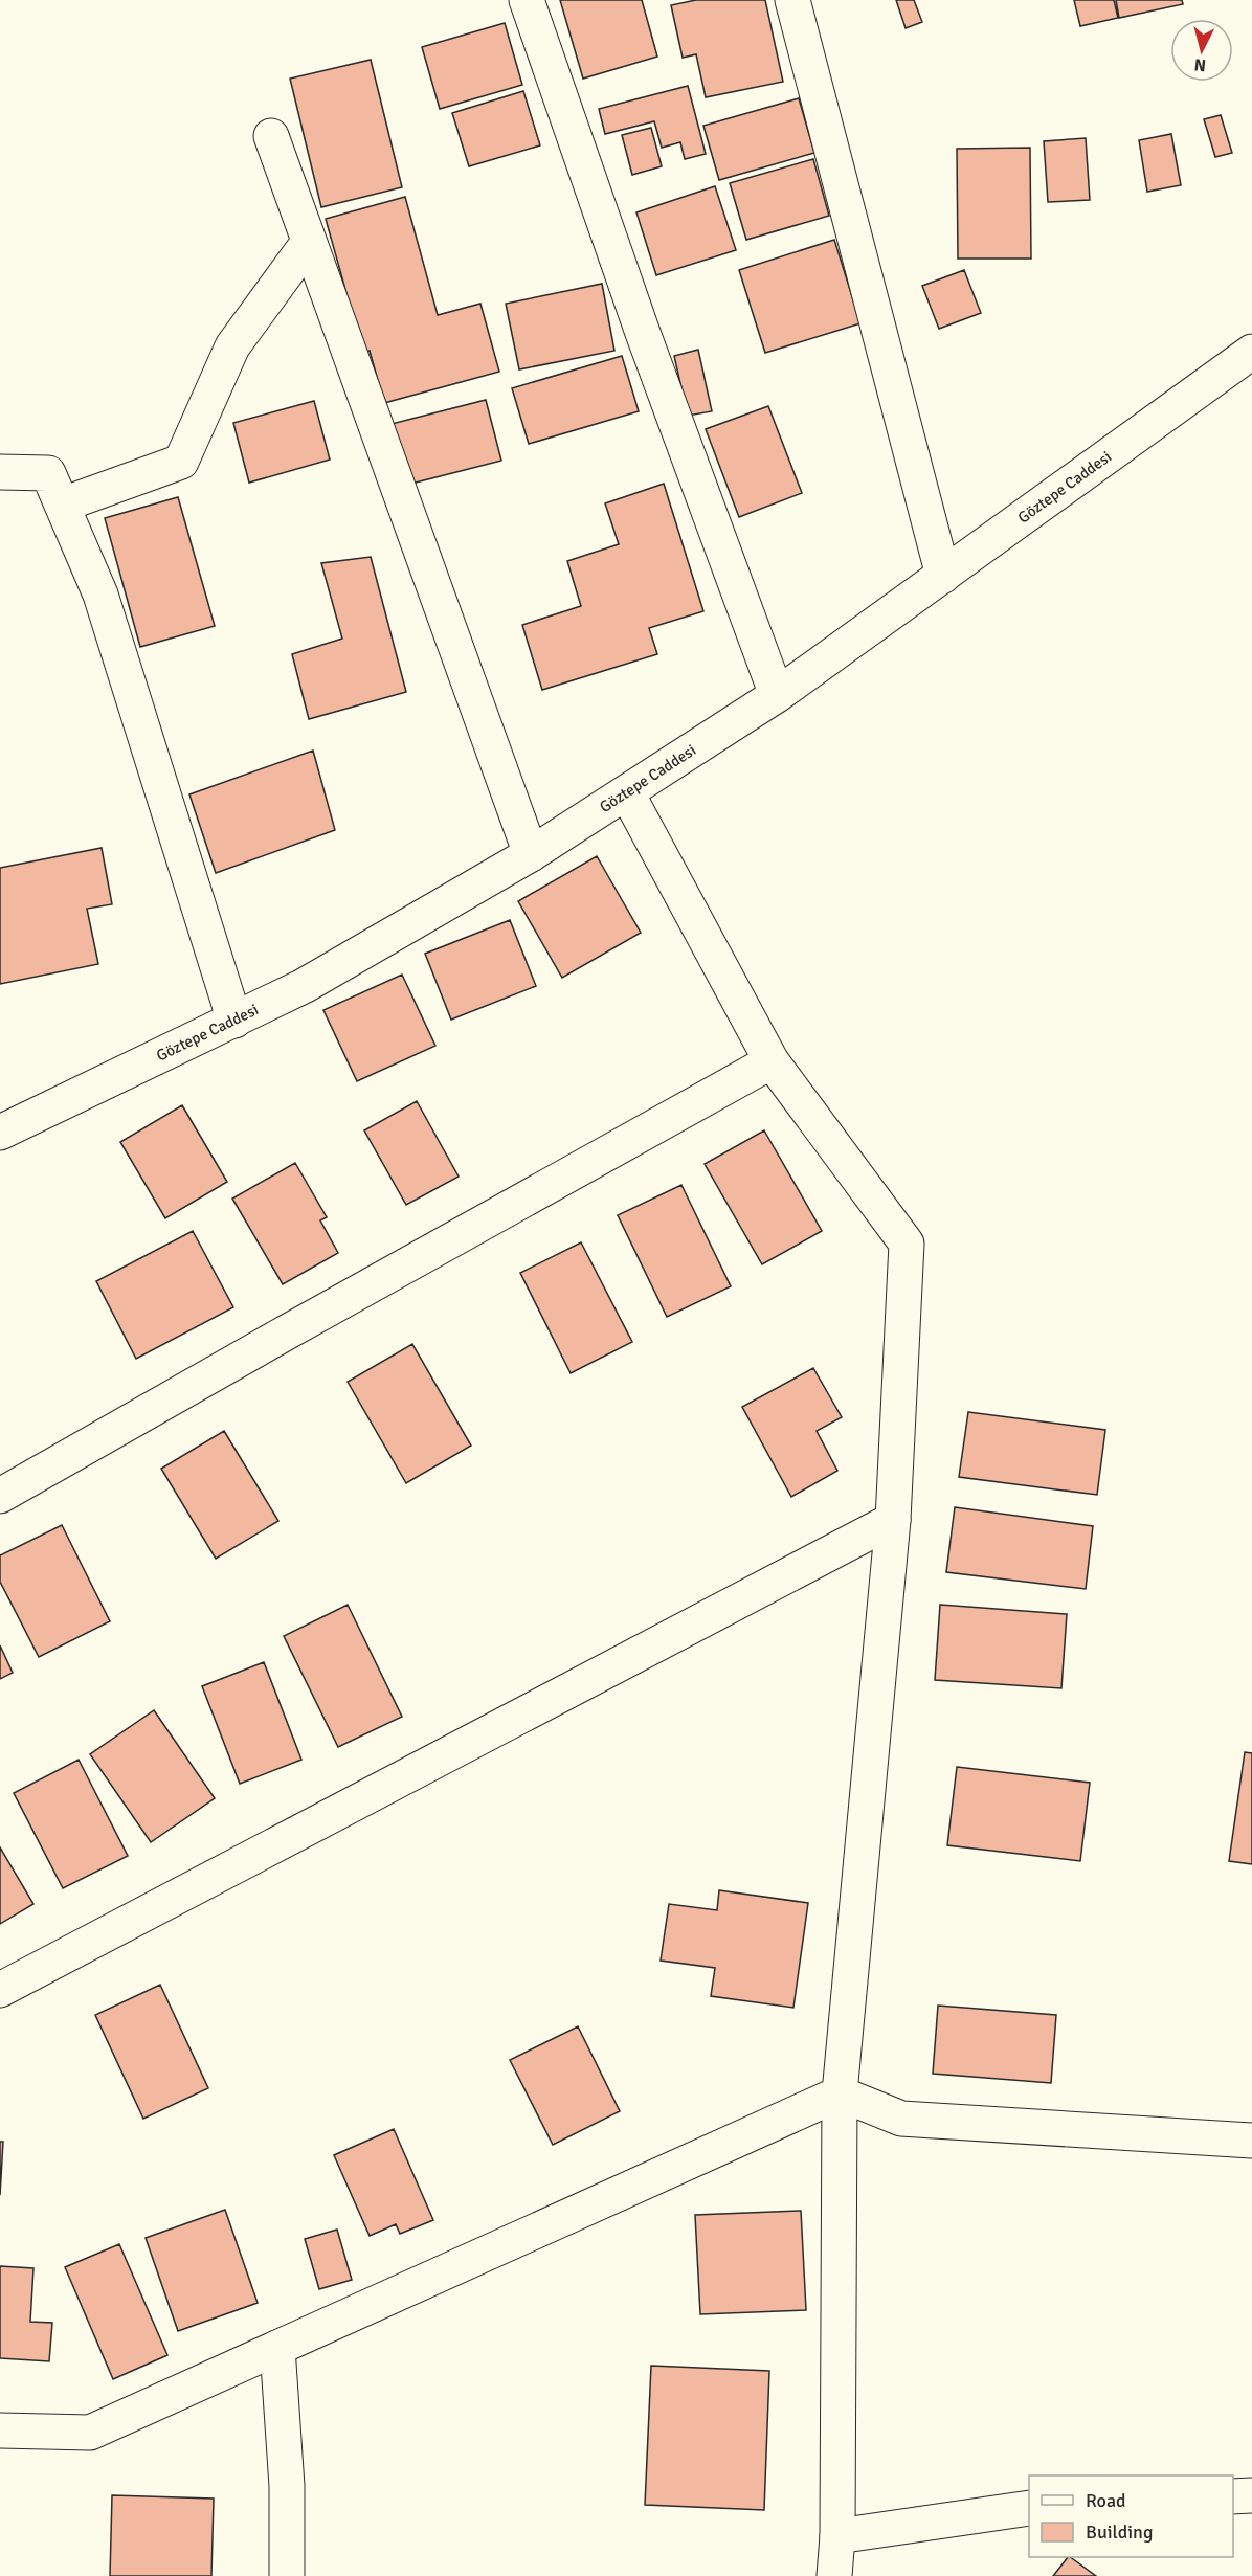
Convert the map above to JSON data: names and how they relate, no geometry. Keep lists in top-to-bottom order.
{
  "streets": {
    "street": ["Göztepe Caddesi"]
  },
  "legend": ["Road", "Building"],
  "north": "bottom"
}
